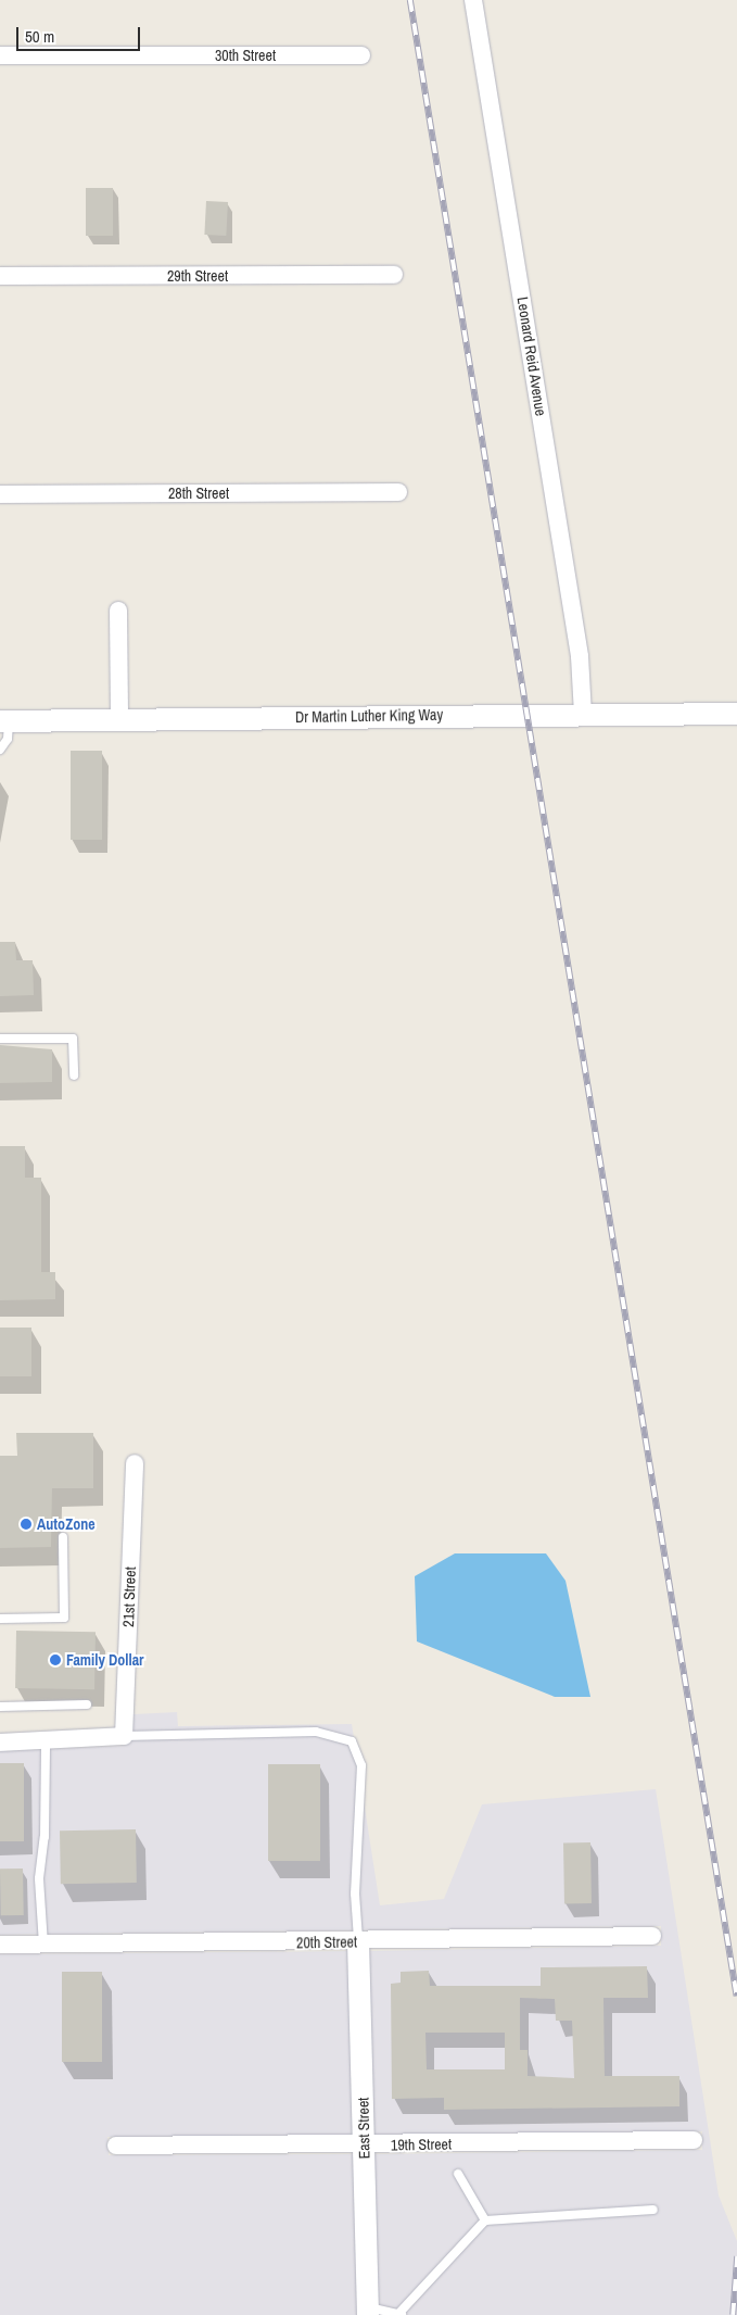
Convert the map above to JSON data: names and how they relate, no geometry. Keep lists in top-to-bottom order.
{
  "streets": {
    "street": [
      "30th Street",
      "29th Street",
      "Leonard Reid Avenue",
      "28th Street",
      "Dr Martin Luther King Way",
      "21st Street",
      "20th Street",
      "East Street",
      "19th Street"
    ]
  },
  "crossings": [
    ["Leonard Reid Avenue", "Dr Martin Luther King Way"],
    ["20th Street", "East Street"],
    ["East Street", "19th Street"]
  ],
  "places": ["AutoZone", "Family Dollar"],
  "scale_bar": "50 m"
}
